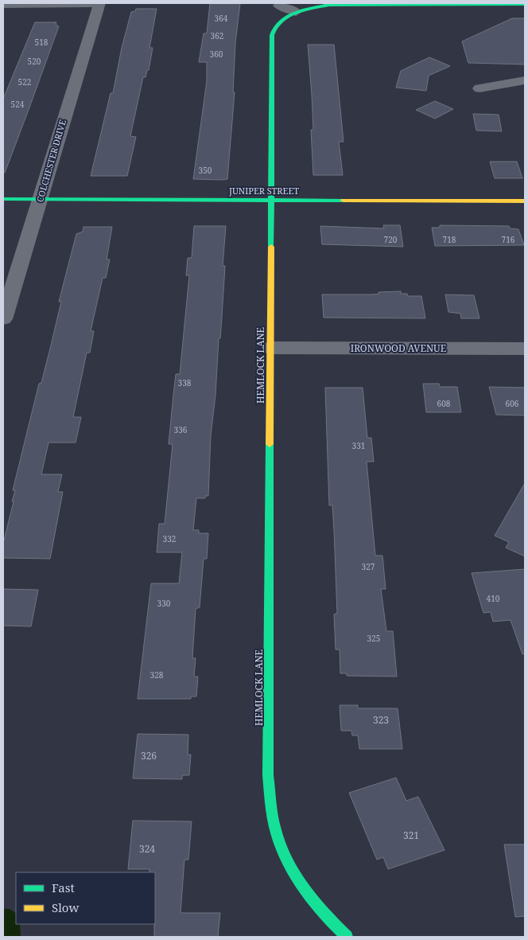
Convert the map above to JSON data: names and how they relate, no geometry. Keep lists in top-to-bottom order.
{
  "streets": {
    "street": [
      "COLCHESTER DRIVE",
      "JUNIPER STREET",
      "IRONWOOD AVENUE",
      "HEMLOCK LANE"
    ]
  },
  "crossings": [
    ["COLCHESTER DRIVE", "JUNIPER STREET"],
    ["JUNIPER STREET", "HEMLOCK LANE"],
    ["IRONWOOD AVENUE", "HEMLOCK LANE"]
  ],
  "house_numbers": [
    "364",
    "362",
    "518",
    "360",
    "520",
    "522",
    "524",
    "350",
    "720",
    "718",
    "716",
    "338",
    "608",
    "606",
    "336",
    "331",
    "332",
    "327",
    "410",
    "330",
    "325",
    "328",
    "323",
    "326",
    "321",
    "324"
  ],
  "legend": ["Fast", "Slow"]
}
